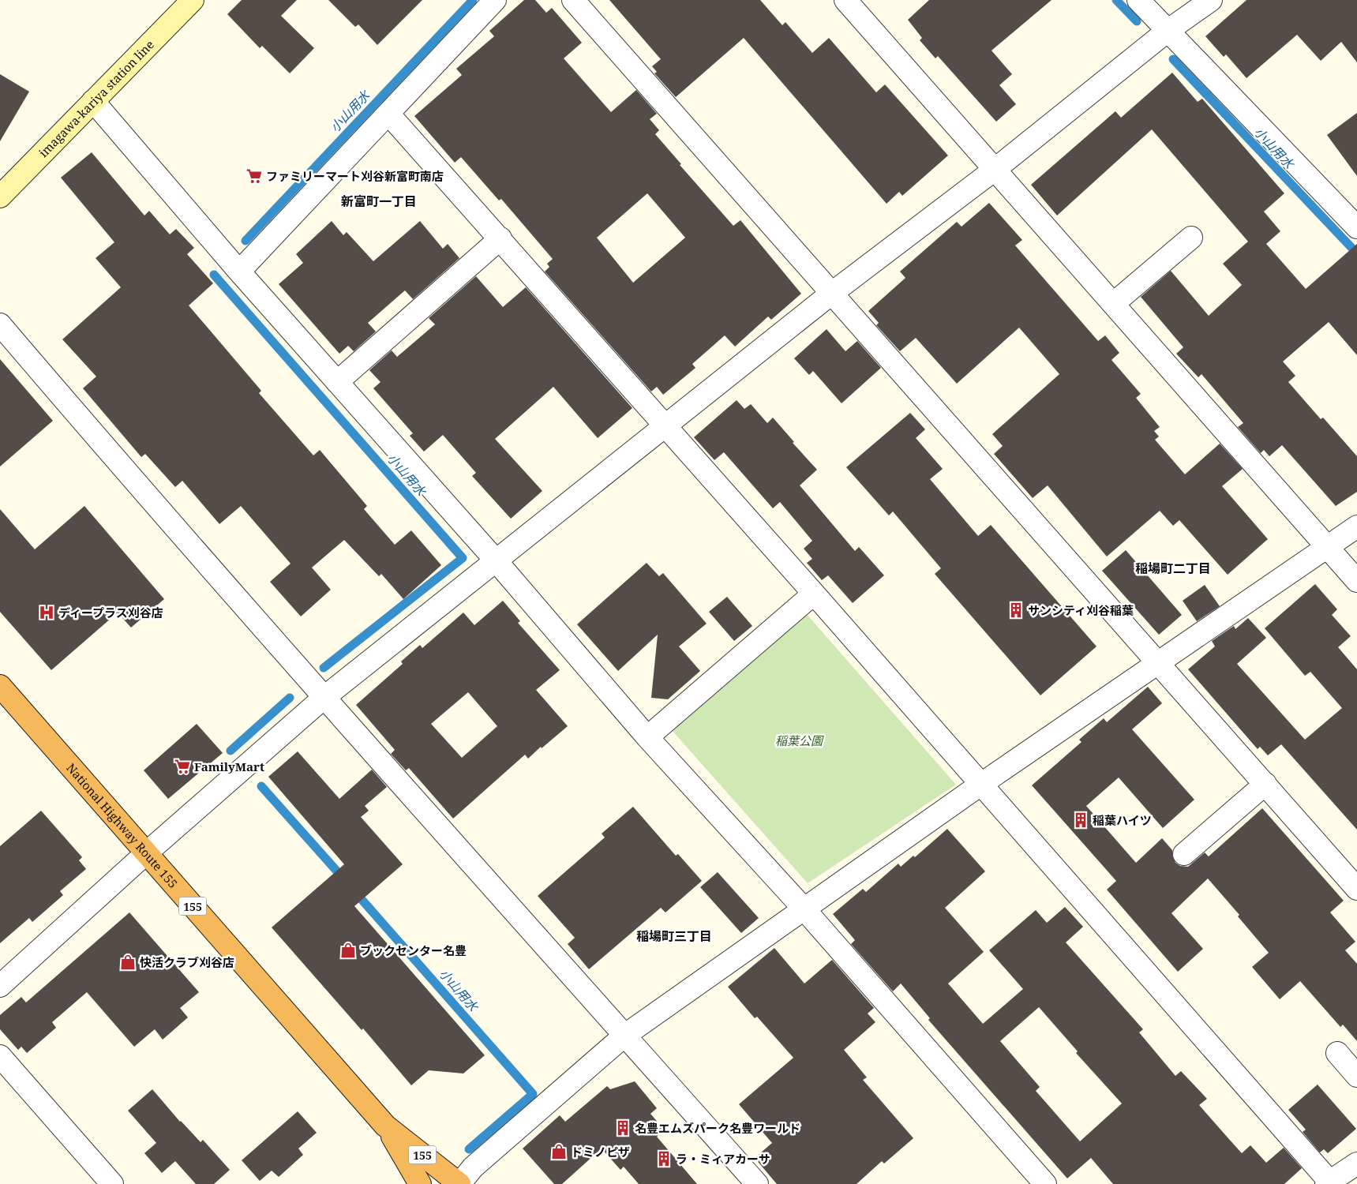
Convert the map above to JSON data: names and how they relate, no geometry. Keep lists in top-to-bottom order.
{
  "streets": {
    "highway": ["National Highway Route 155", "155"],
    "main road": ["imagawa-kariya station line"]
  },
  "districts": ["新富町一丁目", "稲場町二丁目", "稲場町三丁目"],
  "water": ["小山用水"],
  "parks": ["稲葉公園"],
  "places": {
    "supermarket": ["ファミリーマート刈谷新富町南店", "FamilyMart"],
    "building": [
      "サンシティ刈谷稲葉",
      "稲葉ハイツ",
      "名豊エムズパーク名豊ワールド",
      "ラ・ミィアカーサ"
    ],
    "hospital": ["ディープラス刈谷店"],
    "shop": ["ブックセンター名豊", "快活クラブ刈谷店", "ドミノピザ"]
  }
}
